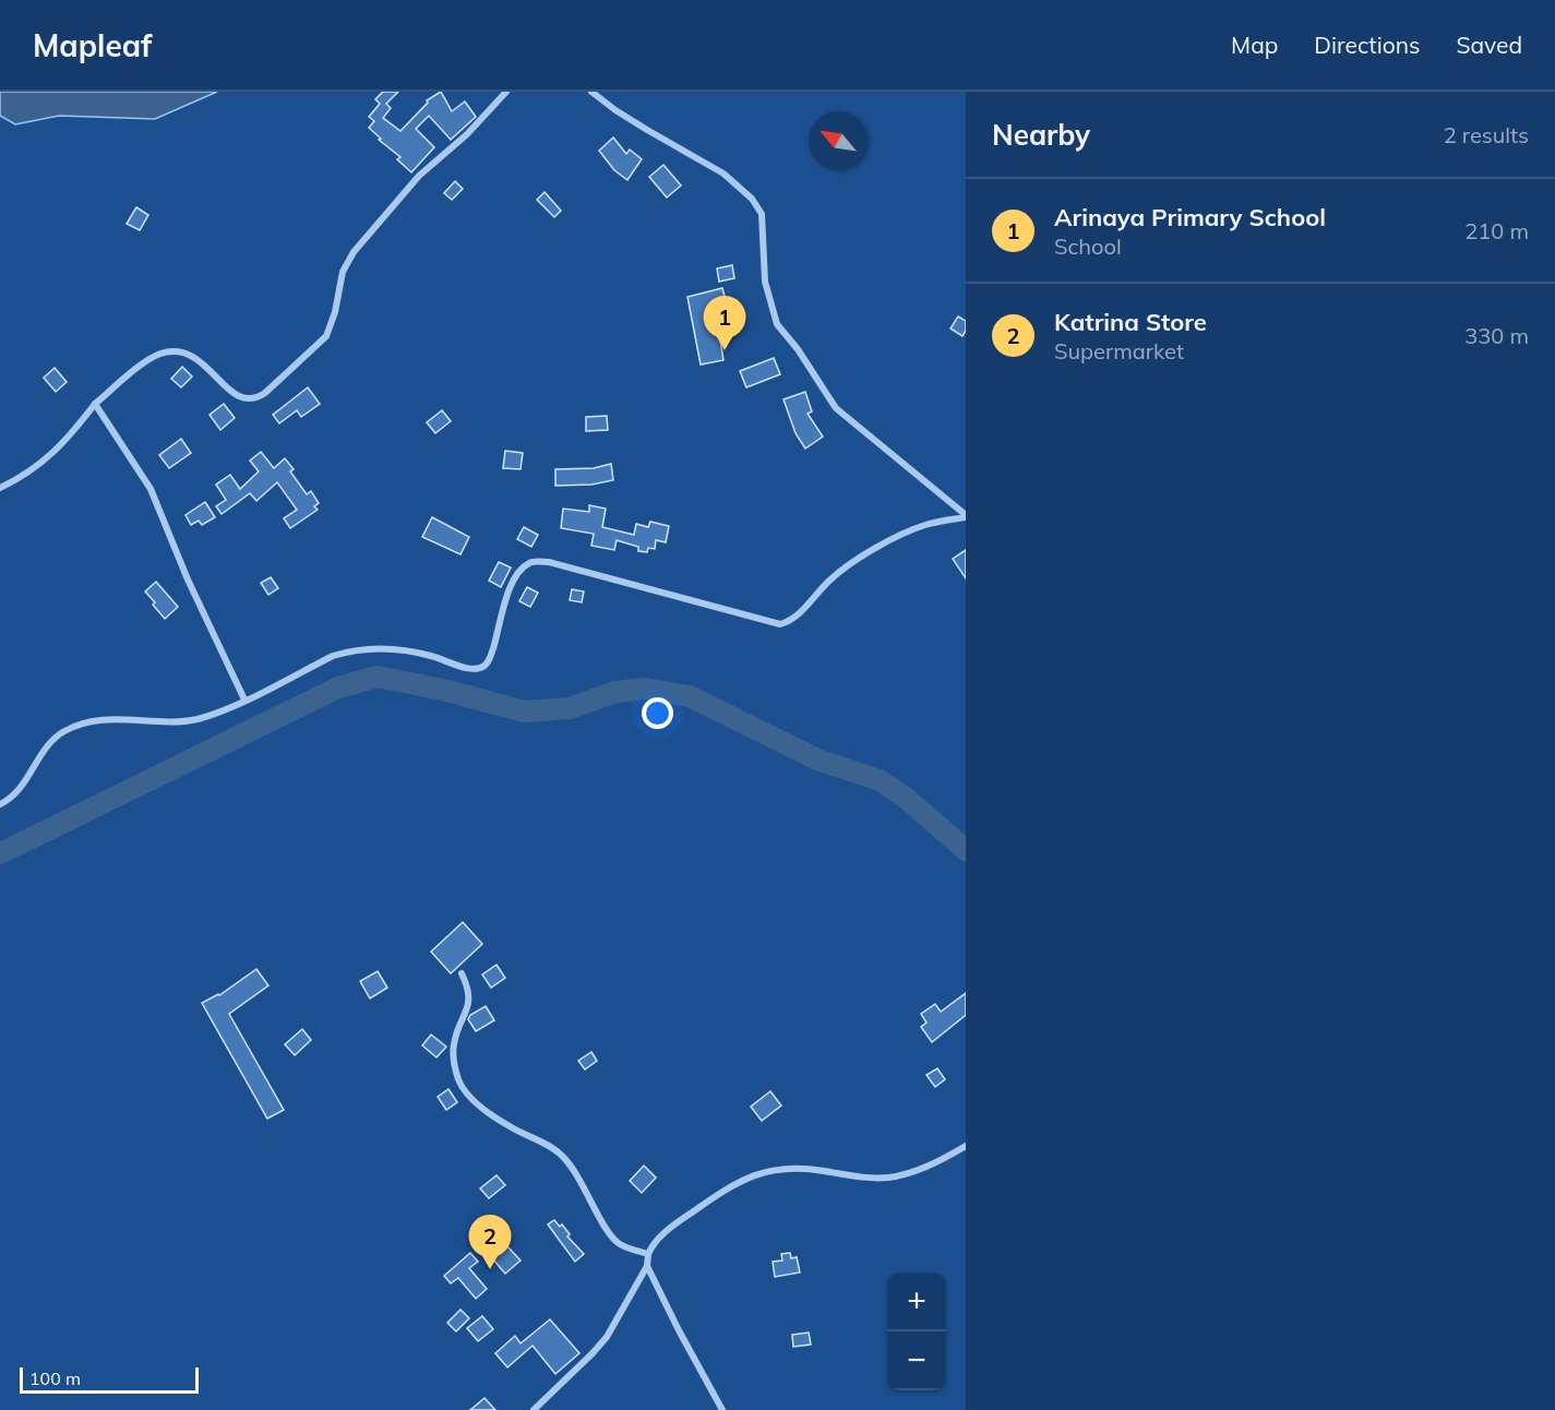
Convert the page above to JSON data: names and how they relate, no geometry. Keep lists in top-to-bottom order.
{
  "scale_bar": "100 m",
  "north": "top left",
  "page": {
    "header": "Mapleaf",
    "nav": ["Map", "Directions", "Saved"],
    "heading": ["Nearby", "2 results"],
    "list": [
      {
        "mark": "1",
        "name": "Arinaya Primary School",
        "note": "School",
        "value": "210 m"
      },
      {
        "mark": "2",
        "name": "Katrina Store",
        "note": "Supermarket",
        "value": "330 m"
      }
    ],
    "pins": ["1", "2"],
    "map_buttons": ["+", "−"],
    "scale": "100 m"
  }
}
